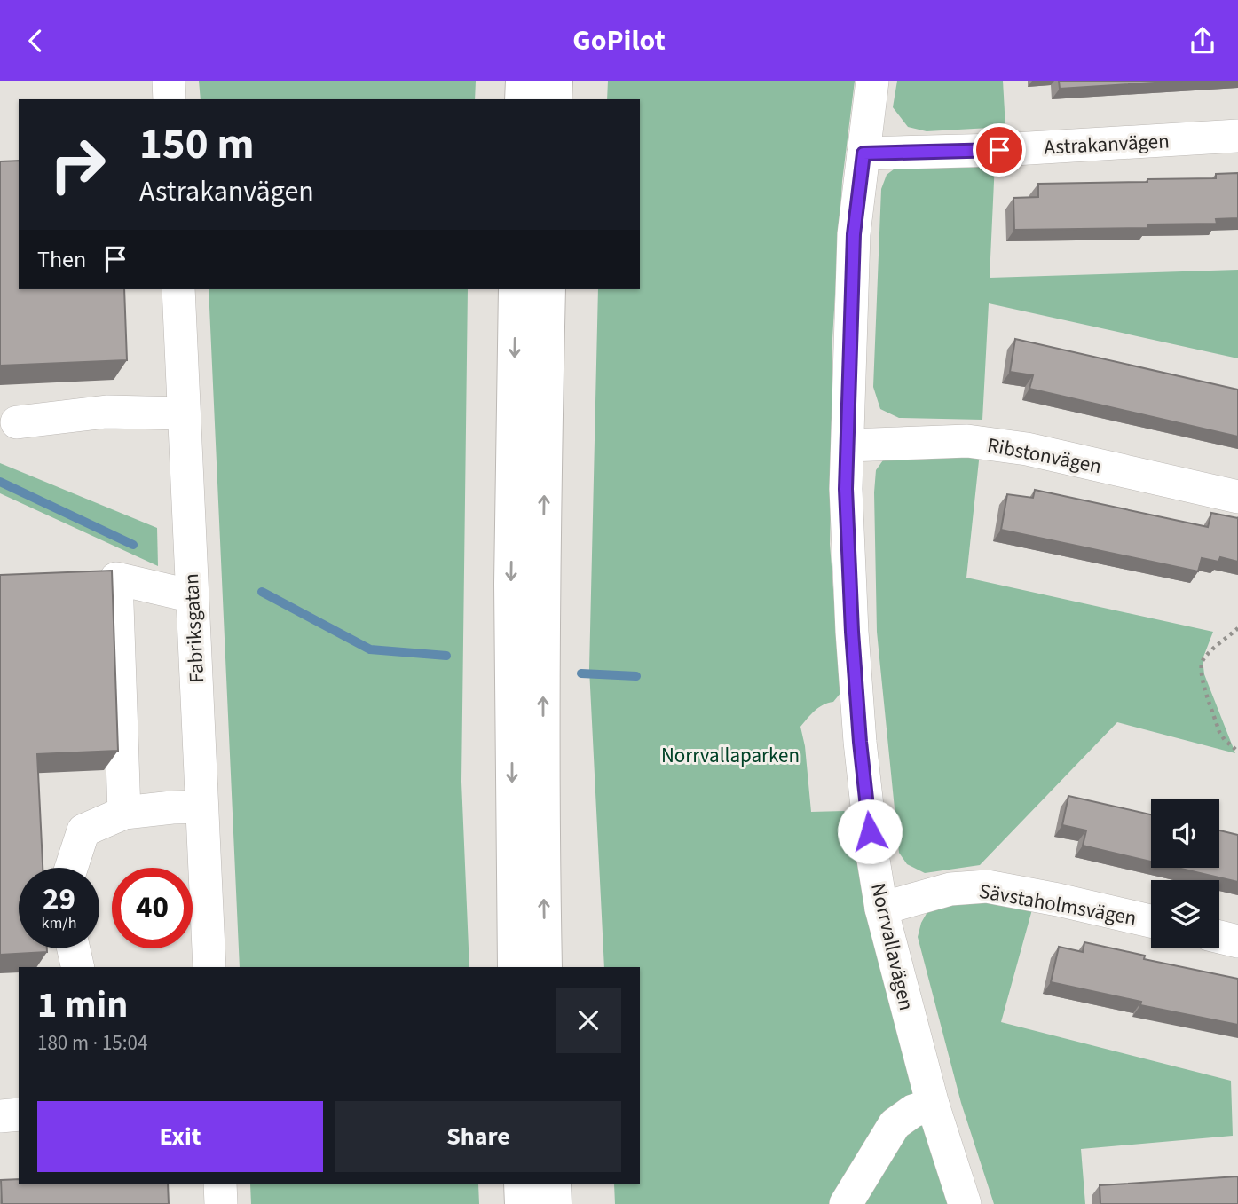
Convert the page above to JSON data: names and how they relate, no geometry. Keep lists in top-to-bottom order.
{
  "streets": {
    "street": [
      "Astrakanvägen",
      "Ribstonvägen",
      "Fabriksgatan",
      "Sävstaholmsvägen",
      "Norrvallavägen"
    ]
  },
  "crossings": [
    ["Astrakanvägen", "Norrvallavägen"],
    ["Ribstonvägen", "Norrvallavägen"],
    ["Sävstaholmsvägen", "Norrvallavägen"]
  ],
  "parks": ["Norrvallaparken"],
  "page": {
    "header": "GoPilot",
    "turn": ["150 m", "Astrakanvägen"],
    "then": "Then",
    "speed": "29 km/h",
    "limit": "40",
    "heading": ["1 min", "180 m · 15:04"],
    "buttons": ["Exit", "Share"]
  }
}
